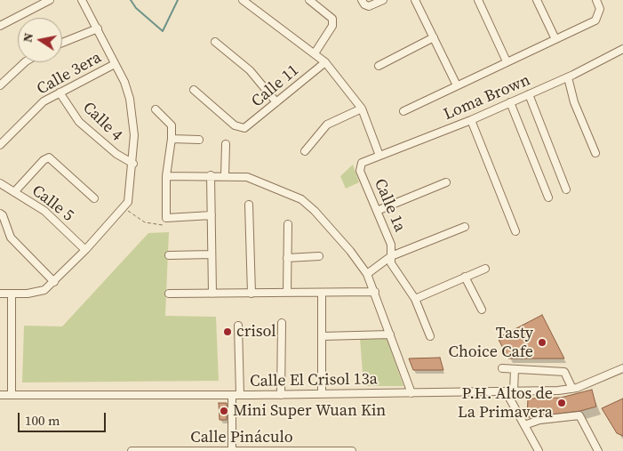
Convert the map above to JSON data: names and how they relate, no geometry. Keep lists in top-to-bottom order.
{
  "streets": {
    "street": [
      "Calle 3era",
      "Calle 11",
      "Loma Brown",
      "Calle 4",
      "Calle 5",
      "Calle 1a",
      "Calle El Crisol 13a",
      "Calle Pináculo"
    ]
  },
  "crossings": [
    ["Calle 3era", "Calle 4"],
    ["Loma Brown", "Calle 1a"]
  ],
  "places": [
    "crisol",
    "Tasty Choice Cafe",
    "P.H. Altos de La Primavera",
    "Mini Super Wuan Kin"
  ],
  "scale_bar": "100 m",
  "north": "left"
}
